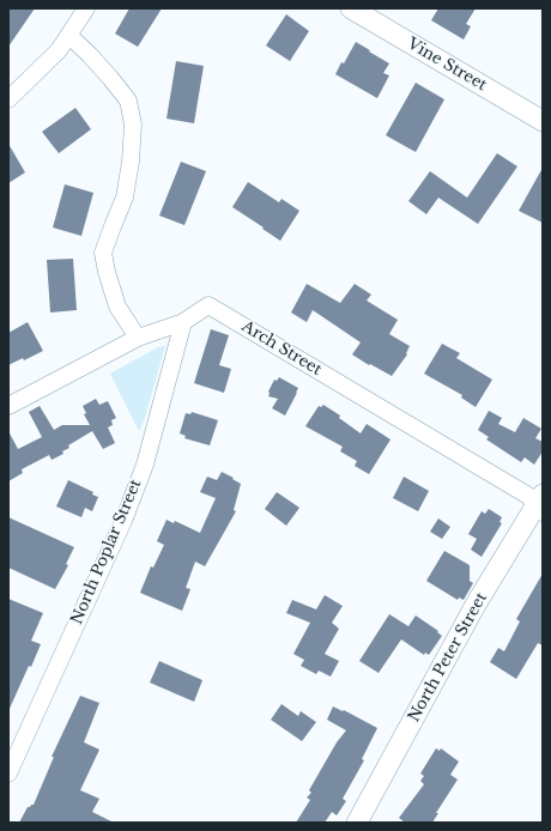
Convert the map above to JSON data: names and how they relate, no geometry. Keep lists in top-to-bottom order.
{
  "streets": {
    "street": [
      "Vine Street",
      "Arch Street",
      "North Poplar Street",
      "North Peter Street"
    ]
  },
  "crossings": [
    ["Arch Street", "North Poplar Street"],
    ["Arch Street", "North Peter Street"]
  ]
}
